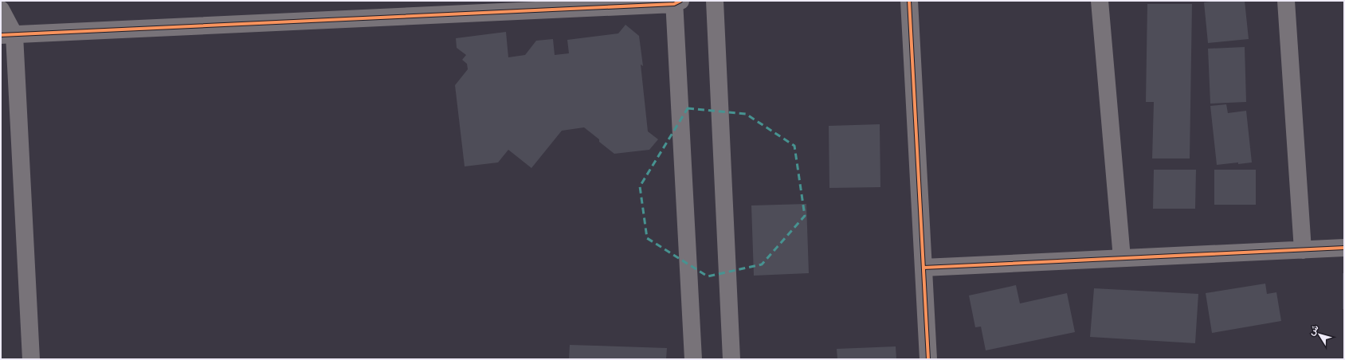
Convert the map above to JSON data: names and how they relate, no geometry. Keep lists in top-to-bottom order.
{
  "north": "top left"
}
